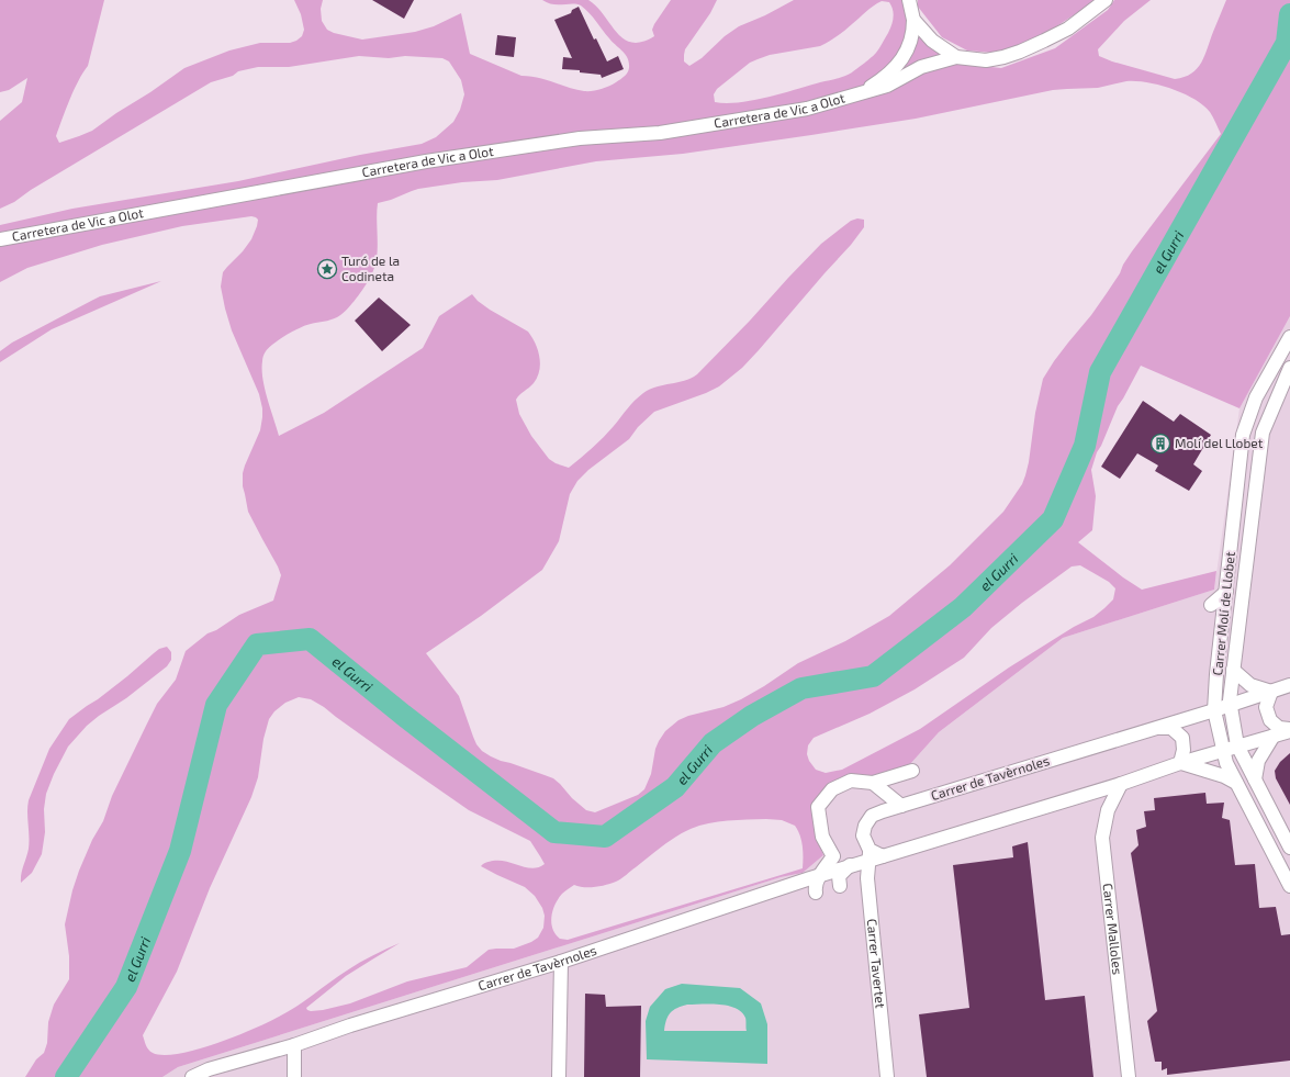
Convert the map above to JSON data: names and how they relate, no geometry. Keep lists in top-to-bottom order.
{
  "streets": {
    "street": [
      "Carretera de Vic a Olot",
      "Carrer Molí de Llobet",
      "Carrer de Tavèrnoles",
      "Carrer Malloles",
      "Carrer Tavertet"
    ]
  },
  "crossings": [
    ["Carrer Molí de Llobet", "Carrer de Tavèrnoles"],
    ["Carrer de Tavèrnoles", "Carrer Malloles"],
    ["Carrer de Tavèrnoles", "Carrer Tavertet"]
  ],
  "water": ["el Gurri"],
  "places": {
    "place": ["Turó de la Codineta"],
    "building": ["Molí del Llobet"]
  }
}
